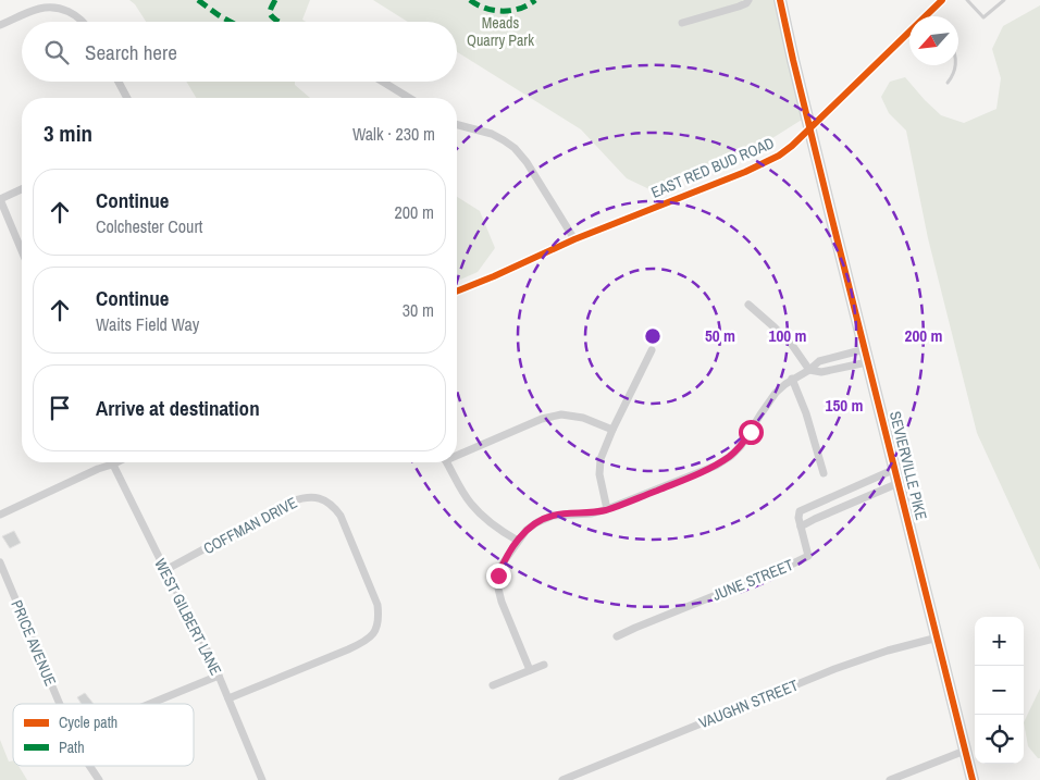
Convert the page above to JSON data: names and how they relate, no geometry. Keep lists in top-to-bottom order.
{
  "streets": {
    "street": [
      "EAST RED BUD ROAD",
      "SEVIERVILLE PIKE",
      "COFFMAN DRIVE",
      "JUNE STREET",
      "WEST GILBERT LANE",
      "PRICE AVENUE",
      "VAUGHN STREET"
    ]
  },
  "crossings": [
    ["EAST RED BUD ROAD", "SEVIERVILLE PIKE"],
    ["SEVIERVILLE PIKE", "VAUGHN STREET"],
    ["COFFMAN DRIVE", "WEST GILBERT LANE"]
  ],
  "parks": ["Meads Quarry Park"],
  "legend": ["Cycle path", "Path"],
  "north": "bottom left",
  "page": {
    "search": "Search here",
    "heading": ["3 min", "Walk · 230 m"],
    "list": [
      ["Continue", "Colchester Court", "200 m"],
      ["Continue", "Waits Field Way", "30 m"],
      "Arrive at destination"
    ],
    "map_buttons": ["+", "−"]
  },
  "rings": [
    "50 m",
    "100 m",
    "200 m",
    "150 m"
  ]
}
